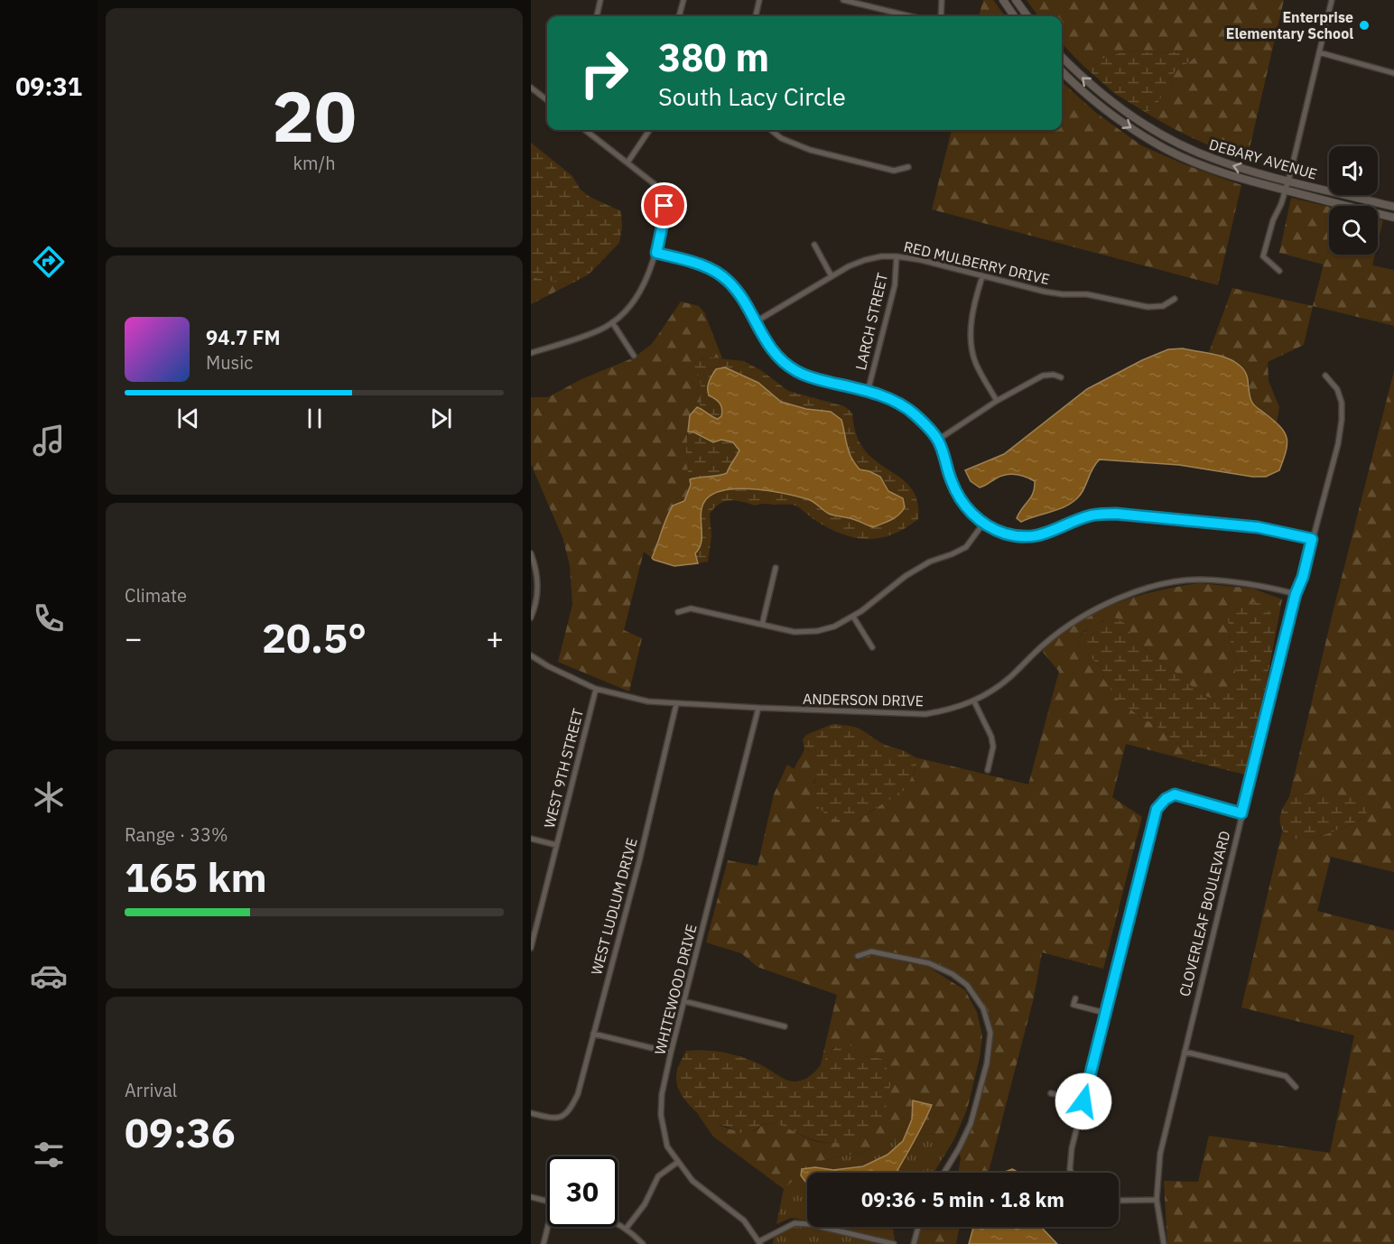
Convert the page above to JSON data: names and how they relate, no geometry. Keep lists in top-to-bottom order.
{
  "streets": {
    "main road": ["DEBARY AVENUE"],
    "street": [
      "RED MULBERRY DRIVE",
      "LARCH STREET",
      "ANDERSON DRIVE",
      "WEST 9TH STREET",
      "WEST LUDLUM DRIVE",
      "CLOVERLEAF BOULEVARD",
      "WHITEWOOD DRIVE"
    ]
  },
  "crossings": [
    ["RED MULBERRY DRIVE", "LARCH STREET"],
    ["ANDERSON DRIVE", "WEST 9TH STREET"],
    ["ANDERSON DRIVE", "WEST LUDLUM DRIVE"],
    ["ANDERSON DRIVE", "CLOVERLEAF BOULEVARD"],
    ["ANDERSON DRIVE", "WHITEWOOD DRIVE"]
  ],
  "places": ["Enterprise Elementary School"],
  "page": {
    "tabs": "09:31",
    "tile": [
      ["20", "km/h"],
      "Climate",
      ["Range · 33%", "165 km"],
      ["Arrival", "09:36"]
    ],
    "turn": ["380 m", "South Lacy Circle"],
    "song": ["94.7 FM", "Music"],
    "heat": ["−", "20.5°", "+"],
    "limit": "30",
    "trip": "09:36 · 5 min · 1.8 km"
  }
}
